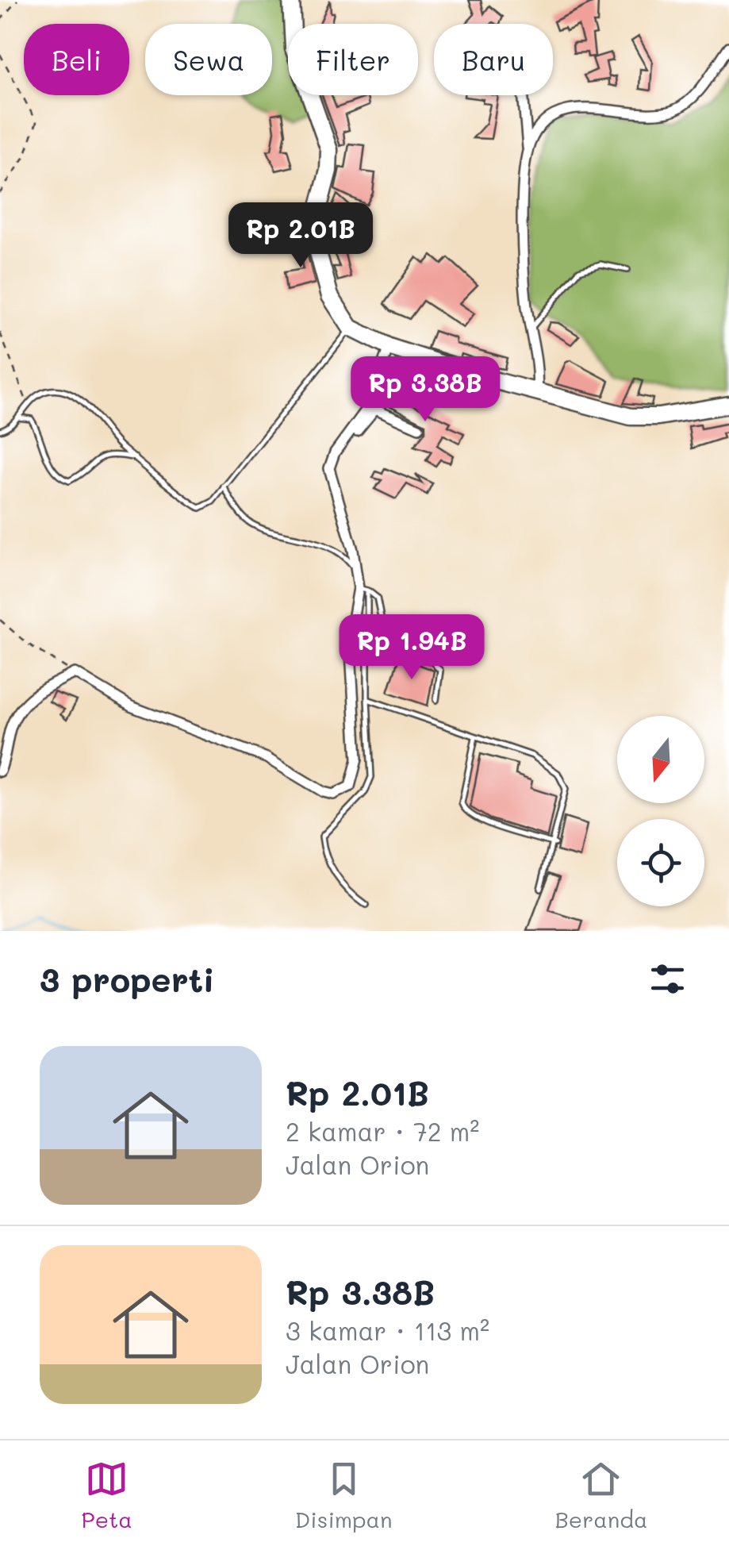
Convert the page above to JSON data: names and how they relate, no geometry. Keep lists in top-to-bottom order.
{
  "north": "bottom",
  "page": {
    "chip": [
      "Beli",
      "Sewa",
      "Filter",
      "Baru"
    ],
    "price": ["Rp 2.01B", "Rp 3.38B", "Rp 1.94B"],
    "heading": "3 properti",
    "list": [
      {
        "name": "Rp 2.01B",
        "note": "2 kamar · 72 m² · Jalan Orion"
      },
      {
        "name": "Rp 3.38B",
        "note": "3 kamar · 113 m² · Jalan Orion"
      }
    ],
    "tabs": ["Peta", "Disimpan", "Beranda"]
  }
}
